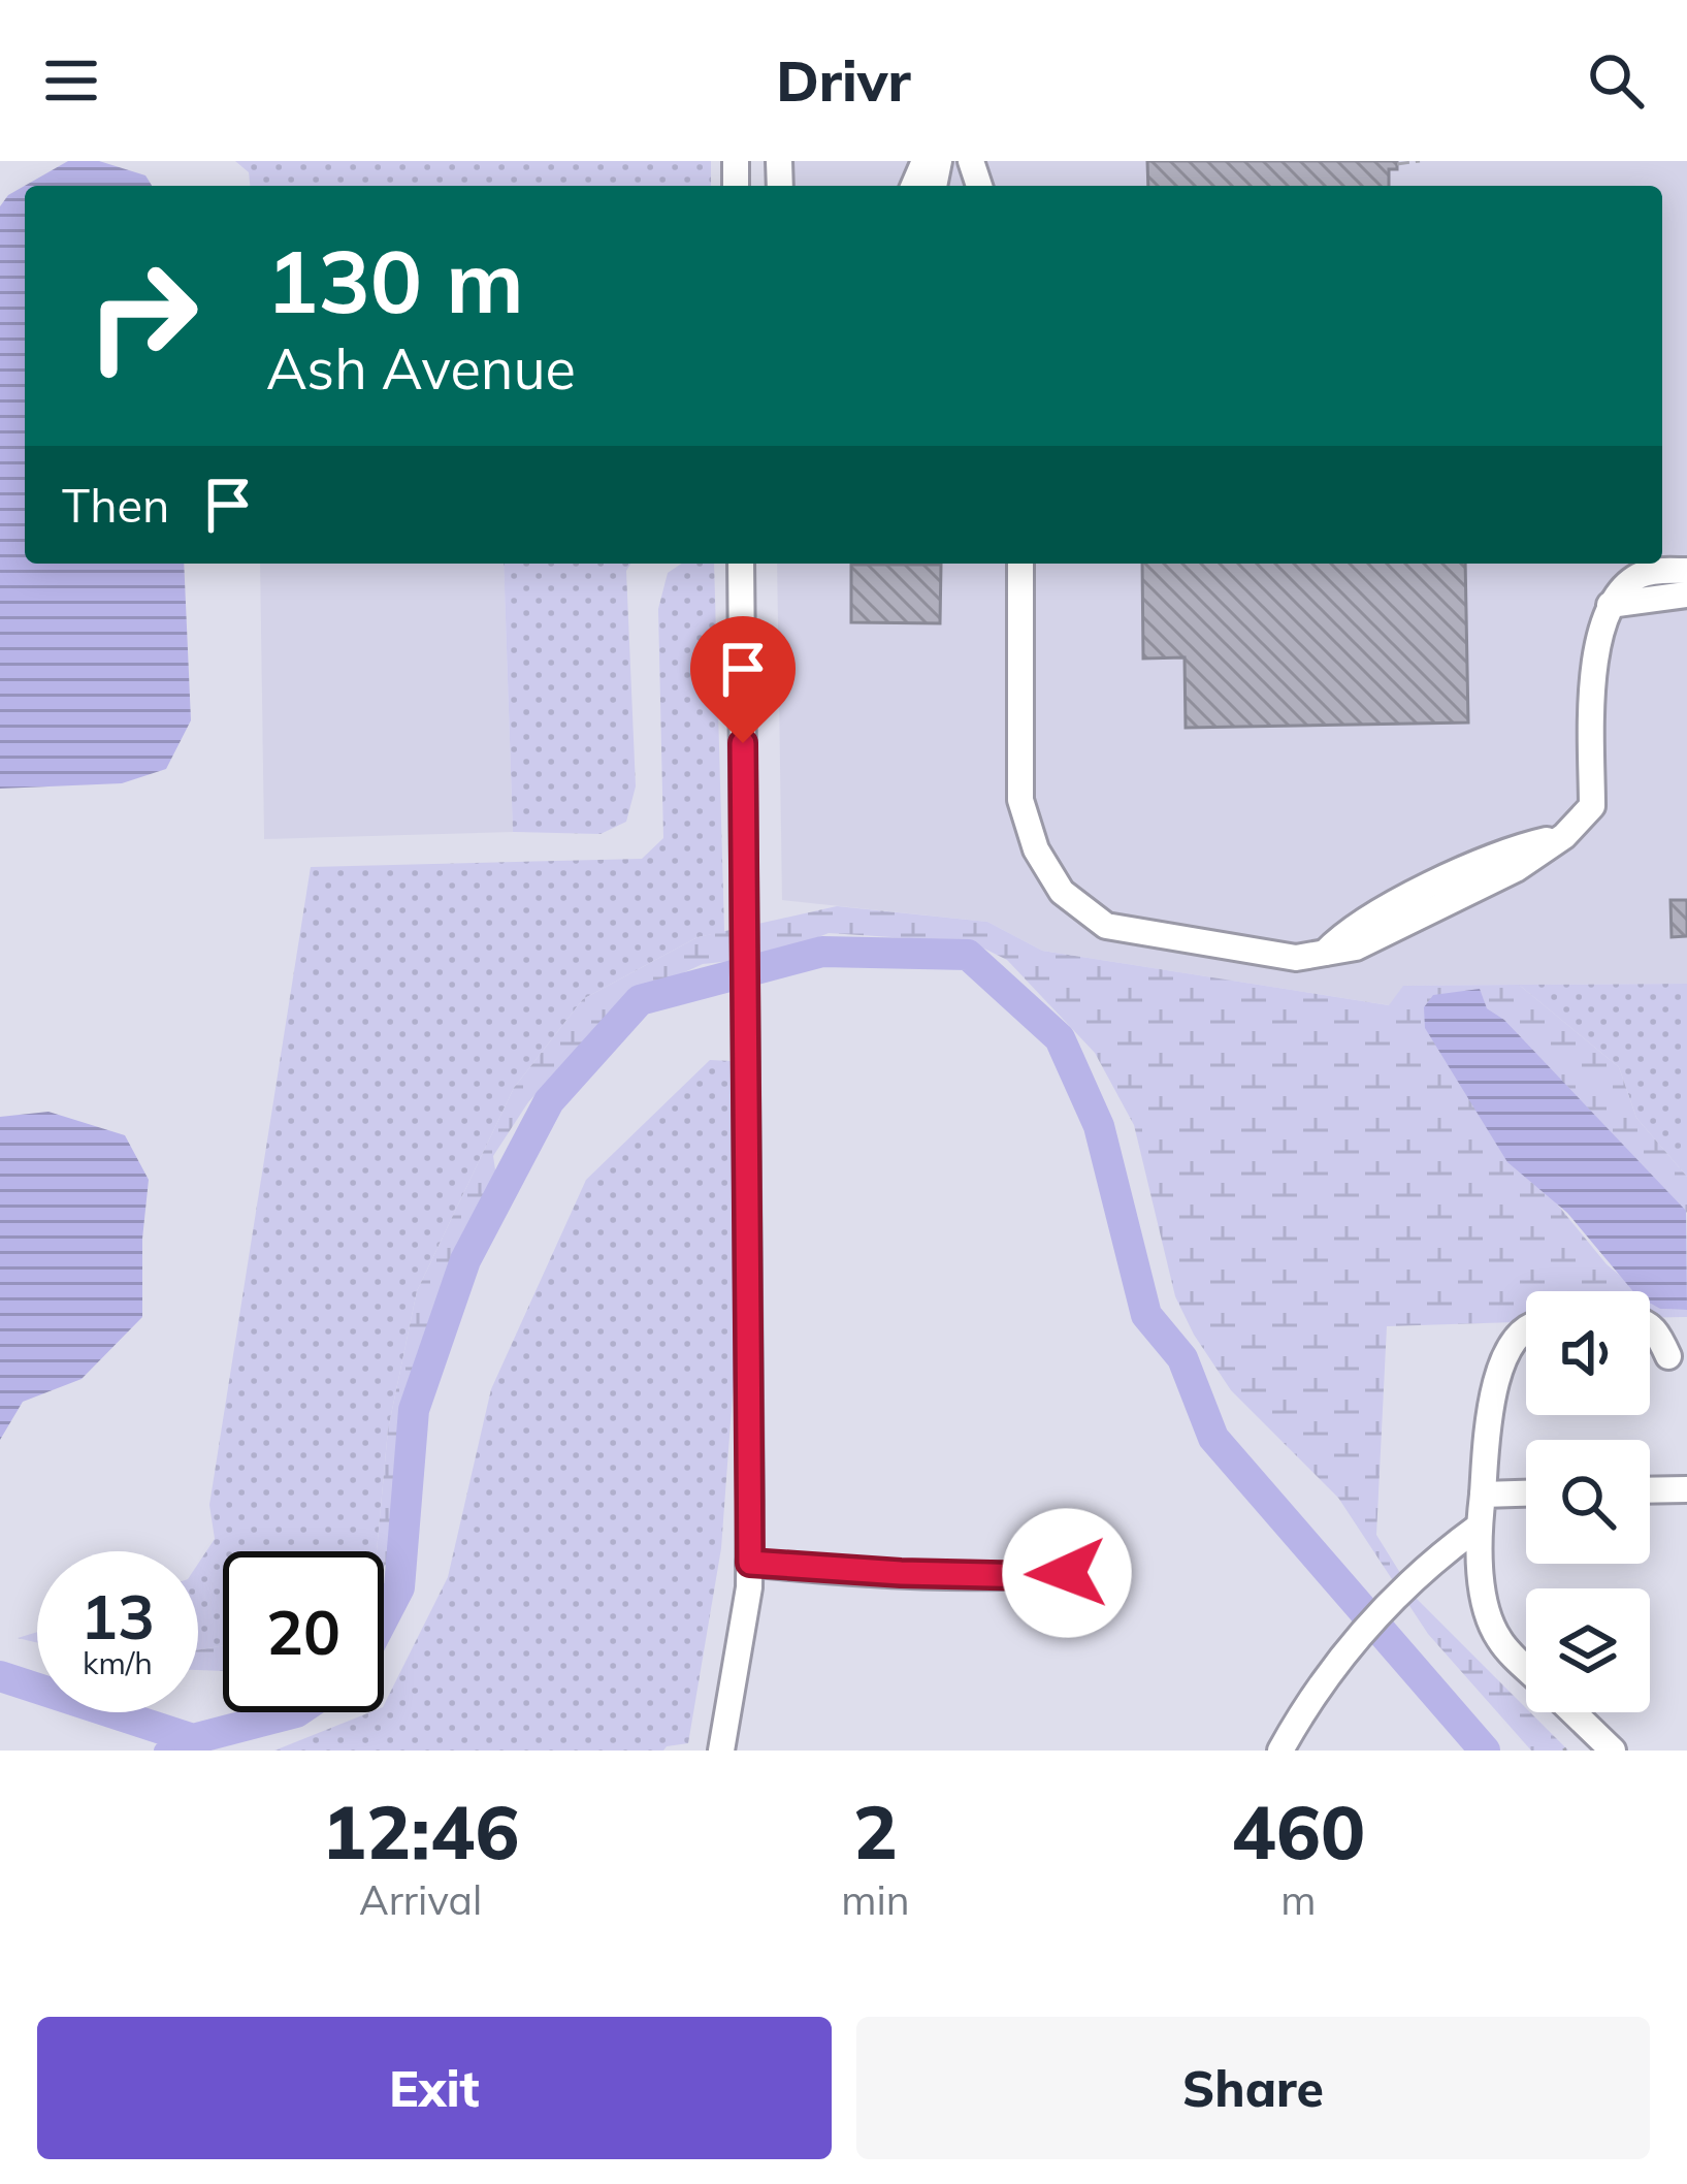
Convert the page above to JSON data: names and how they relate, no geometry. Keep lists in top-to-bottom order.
{
  "page": {
    "header": "Drivr",
    "turn": ["130 m", "Ash Avenue"],
    "then": "Then",
    "speed": "13 km/h",
    "limit": "20",
    "eta": [
      "12:46",
      "Arrival",
      "2",
      "min",
      "460",
      "m"
    ],
    "buttons": ["Exit", "Share"]
  }
}
